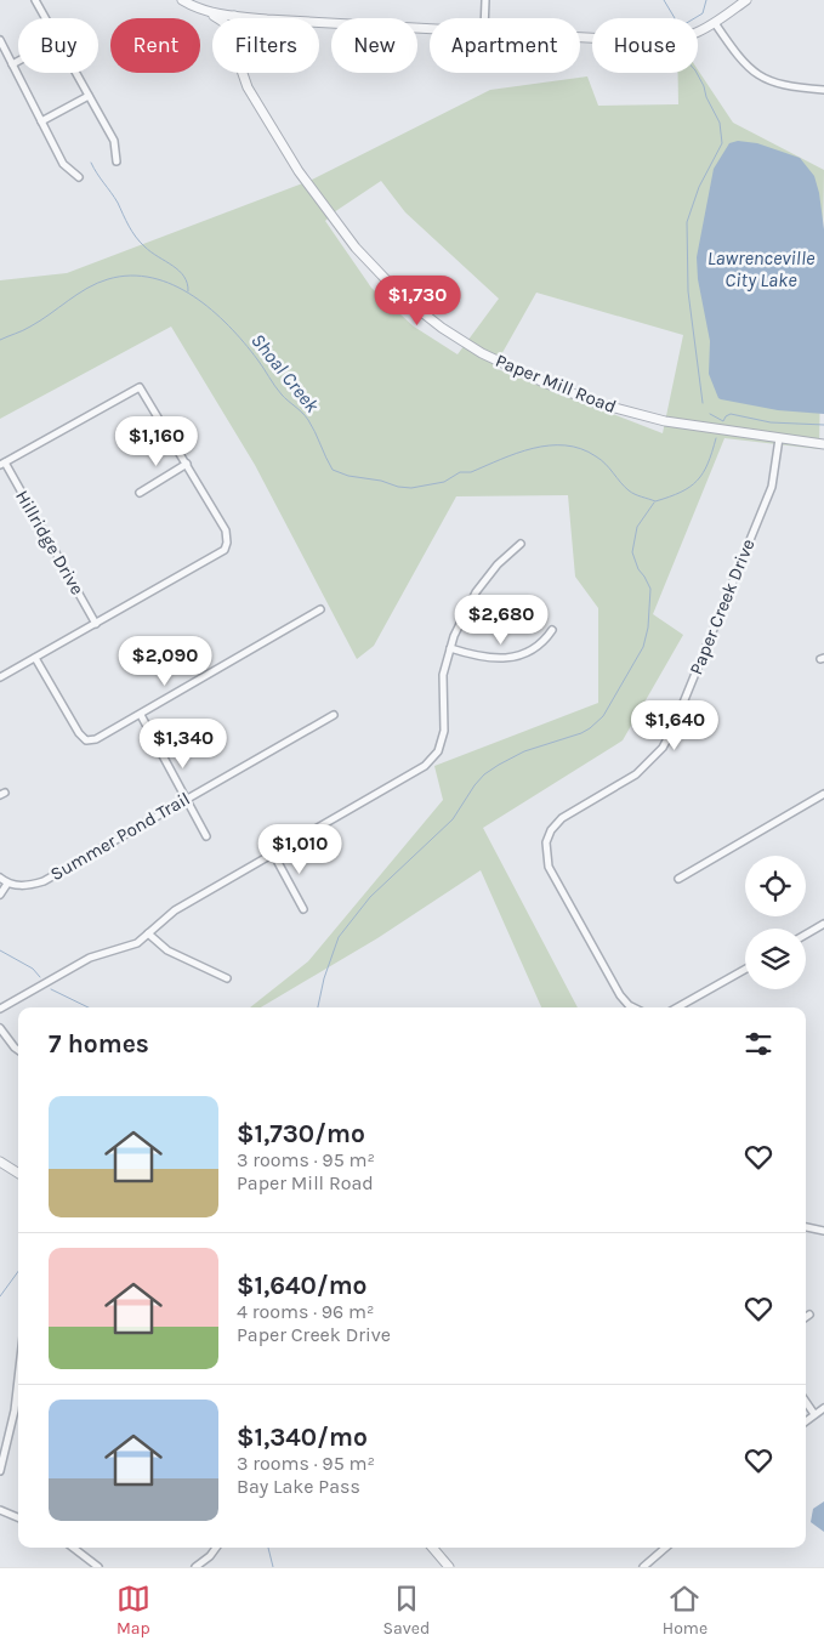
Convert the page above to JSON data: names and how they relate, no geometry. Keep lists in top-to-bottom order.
{
  "streets": {
    "street": [
      "Paper Mill Road",
      "Hillridge Drive",
      "Paper Creek Drive",
      "Summer Pond Trail"
    ]
  },
  "crossings": [
    ["Paper Mill Road", "Paper Creek Drive"]
  ],
  "water": ["Lawrenceville City Lake", "Shoal Creek"],
  "page": {
    "chip": [
      "Buy",
      "Rent",
      "Filters",
      "New",
      "Apartment",
      "House"
    ],
    "price": [
      "$1,730",
      "$1,160",
      "$2,680",
      "$2,090",
      "$1,640",
      "$1,340",
      "$1,010"
    ],
    "heading": "7 homes",
    "list": [
      {
        "name": "$1,730/mo",
        "note": "3 rooms · 95 m² · Paper Mill Road"
      },
      {
        "name": "$1,640/mo",
        "note": "4 rooms · 96 m² · Paper Creek Drive"
      },
      {
        "name": "$1,340/mo",
        "note": "3 rooms · 95 m² · Bay Lake Pass"
      }
    ],
    "tabs": ["Map", "Saved", "Home"]
  }
}
